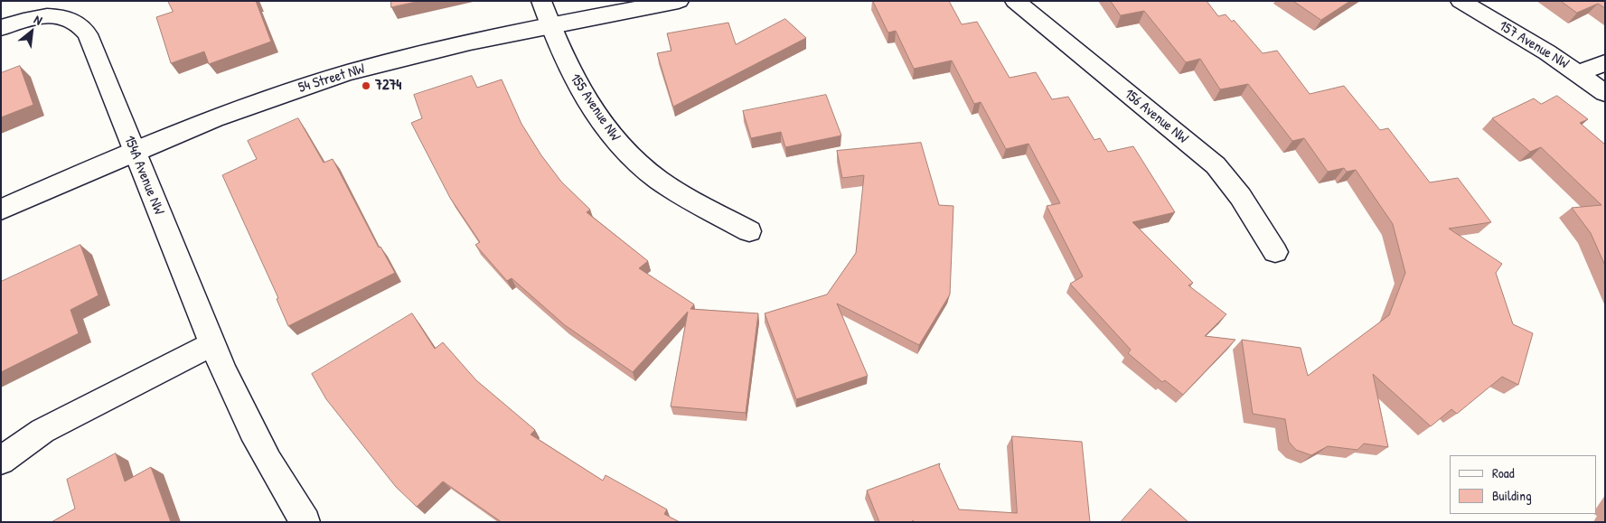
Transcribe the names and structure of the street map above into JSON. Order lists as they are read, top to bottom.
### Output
{
  "streets": {
    "street": [
      "157 Avenue NW",
      "54 Street NW",
      "155 Avenue NW",
      "156 Avenue NW",
      "154A Avenue NW"
    ]
  },
  "crossings": [
    ["54 Street NW", "155 Avenue NW"],
    ["54 Street NW", "154A Avenue NW"]
  ],
  "places": ["7274"],
  "legend": ["Road", "Building"],
  "north": "top right"
}
